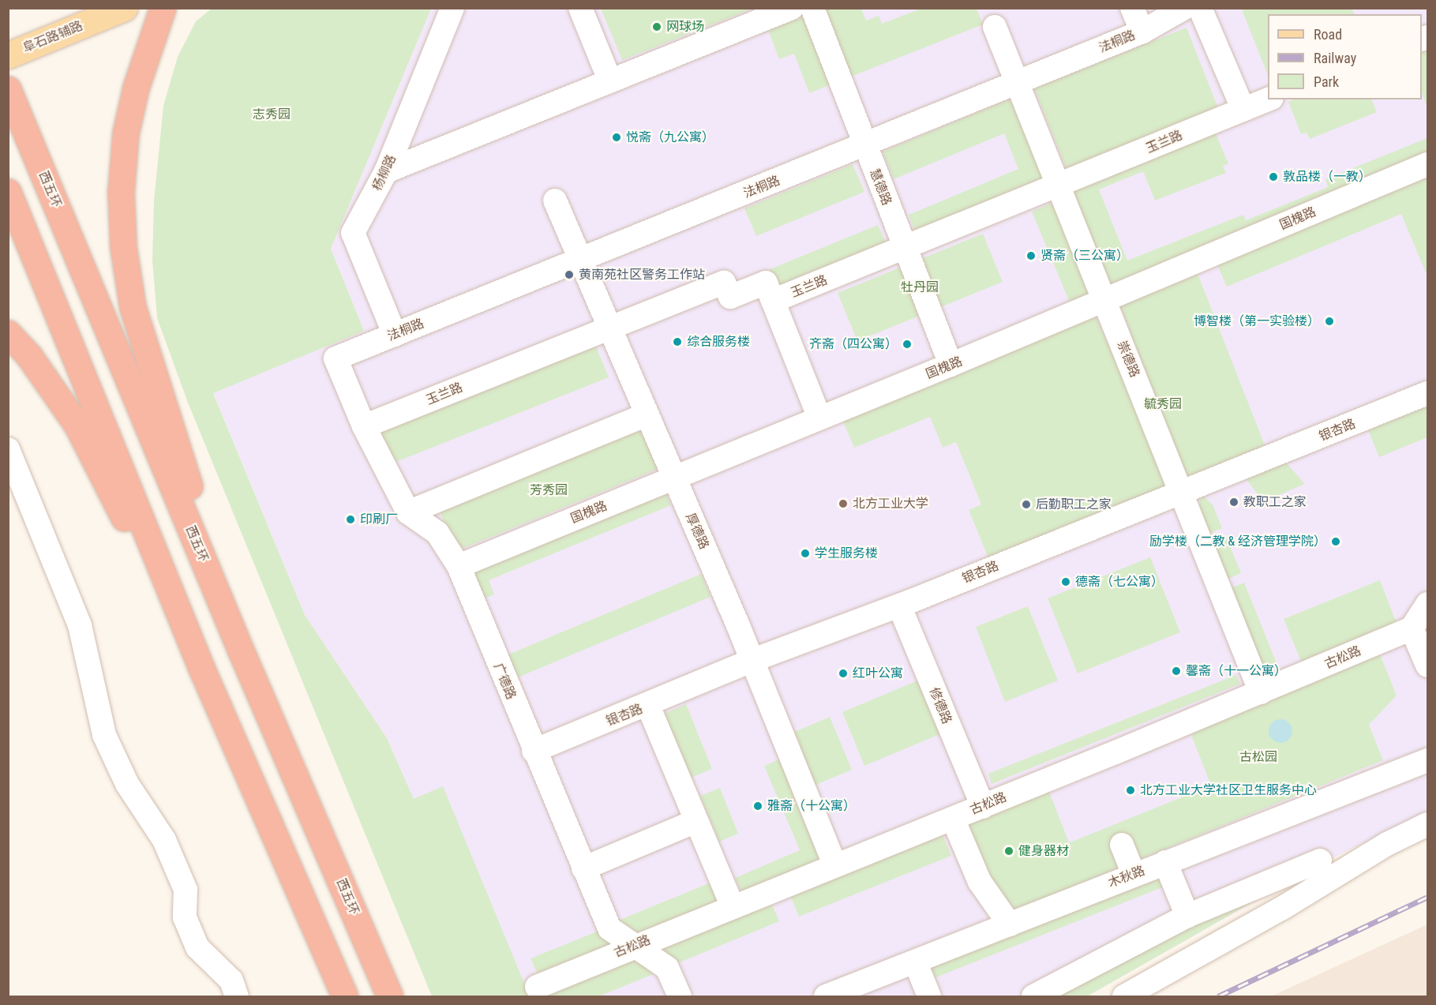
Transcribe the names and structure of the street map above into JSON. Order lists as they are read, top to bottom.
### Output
{
  "streets": {
    "highway": ["西五环"],
    "main road": ["阜石路辅路"],
    "street": [
      "法桐路",
      "玉兰路",
      "杨柳路",
      "慧德路",
      "国槐路",
      "崇德路",
      "银杏路",
      "厚德路",
      "古松路",
      "广德路",
      "修德路",
      "木秋路"
    ]
  },
  "crossings": [
    ["法桐路", "杨柳路"],
    ["法桐路", "慧德路"],
    ["法桐路", "崇德路"],
    ["法桐路", "厚德路"],
    ["法桐路", "广德路"],
    ["玉兰路", "慧德路"],
    ["玉兰路", "崇德路"],
    ["玉兰路", "厚德路"],
    ["玉兰路", "广德路"],
    ["慧德路", "国槐路"],
    ["国槐路", "崇德路"],
    ["国槐路", "厚德路"],
    ["国槐路", "广德路"],
    ["崇德路", "银杏路"],
    ["崇德路", "古松路"],
    ["银杏路", "厚德路"],
    ["银杏路", "广德路"],
    ["银杏路", "修德路"],
    ["厚德路", "古松路"],
    ["古松路", "广德路"],
    ["古松路", "修德路"]
  ],
  "parks": [
    "志秀园",
    "牡丹园",
    "毓秀园",
    "芳秀园",
    "古松园"
  ],
  "places": [
    "网球场",
    "悦斋（九公寓）",
    "敦品楼（一教）",
    "贤斋（三公寓）",
    "黄南苑社区警务工作站",
    "博智楼（第一实验楼）",
    "综合服务楼",
    "齐斋（四公寓）",
    "教职工之家",
    "北方工业大学",
    "后勤职工之家",
    "印刷厂",
    "励学楼（二教 & 经济管理学院）",
    "学生服务楼",
    "德斋（七公寓）",
    "馨斋（十一公寓）",
    "红叶公寓",
    "北方工业大学社区卫生服务中心",
    "雅斋（十公寓）",
    "健身器材"
  ],
  "legend": ["Road", "Railway", "Park"]
}
